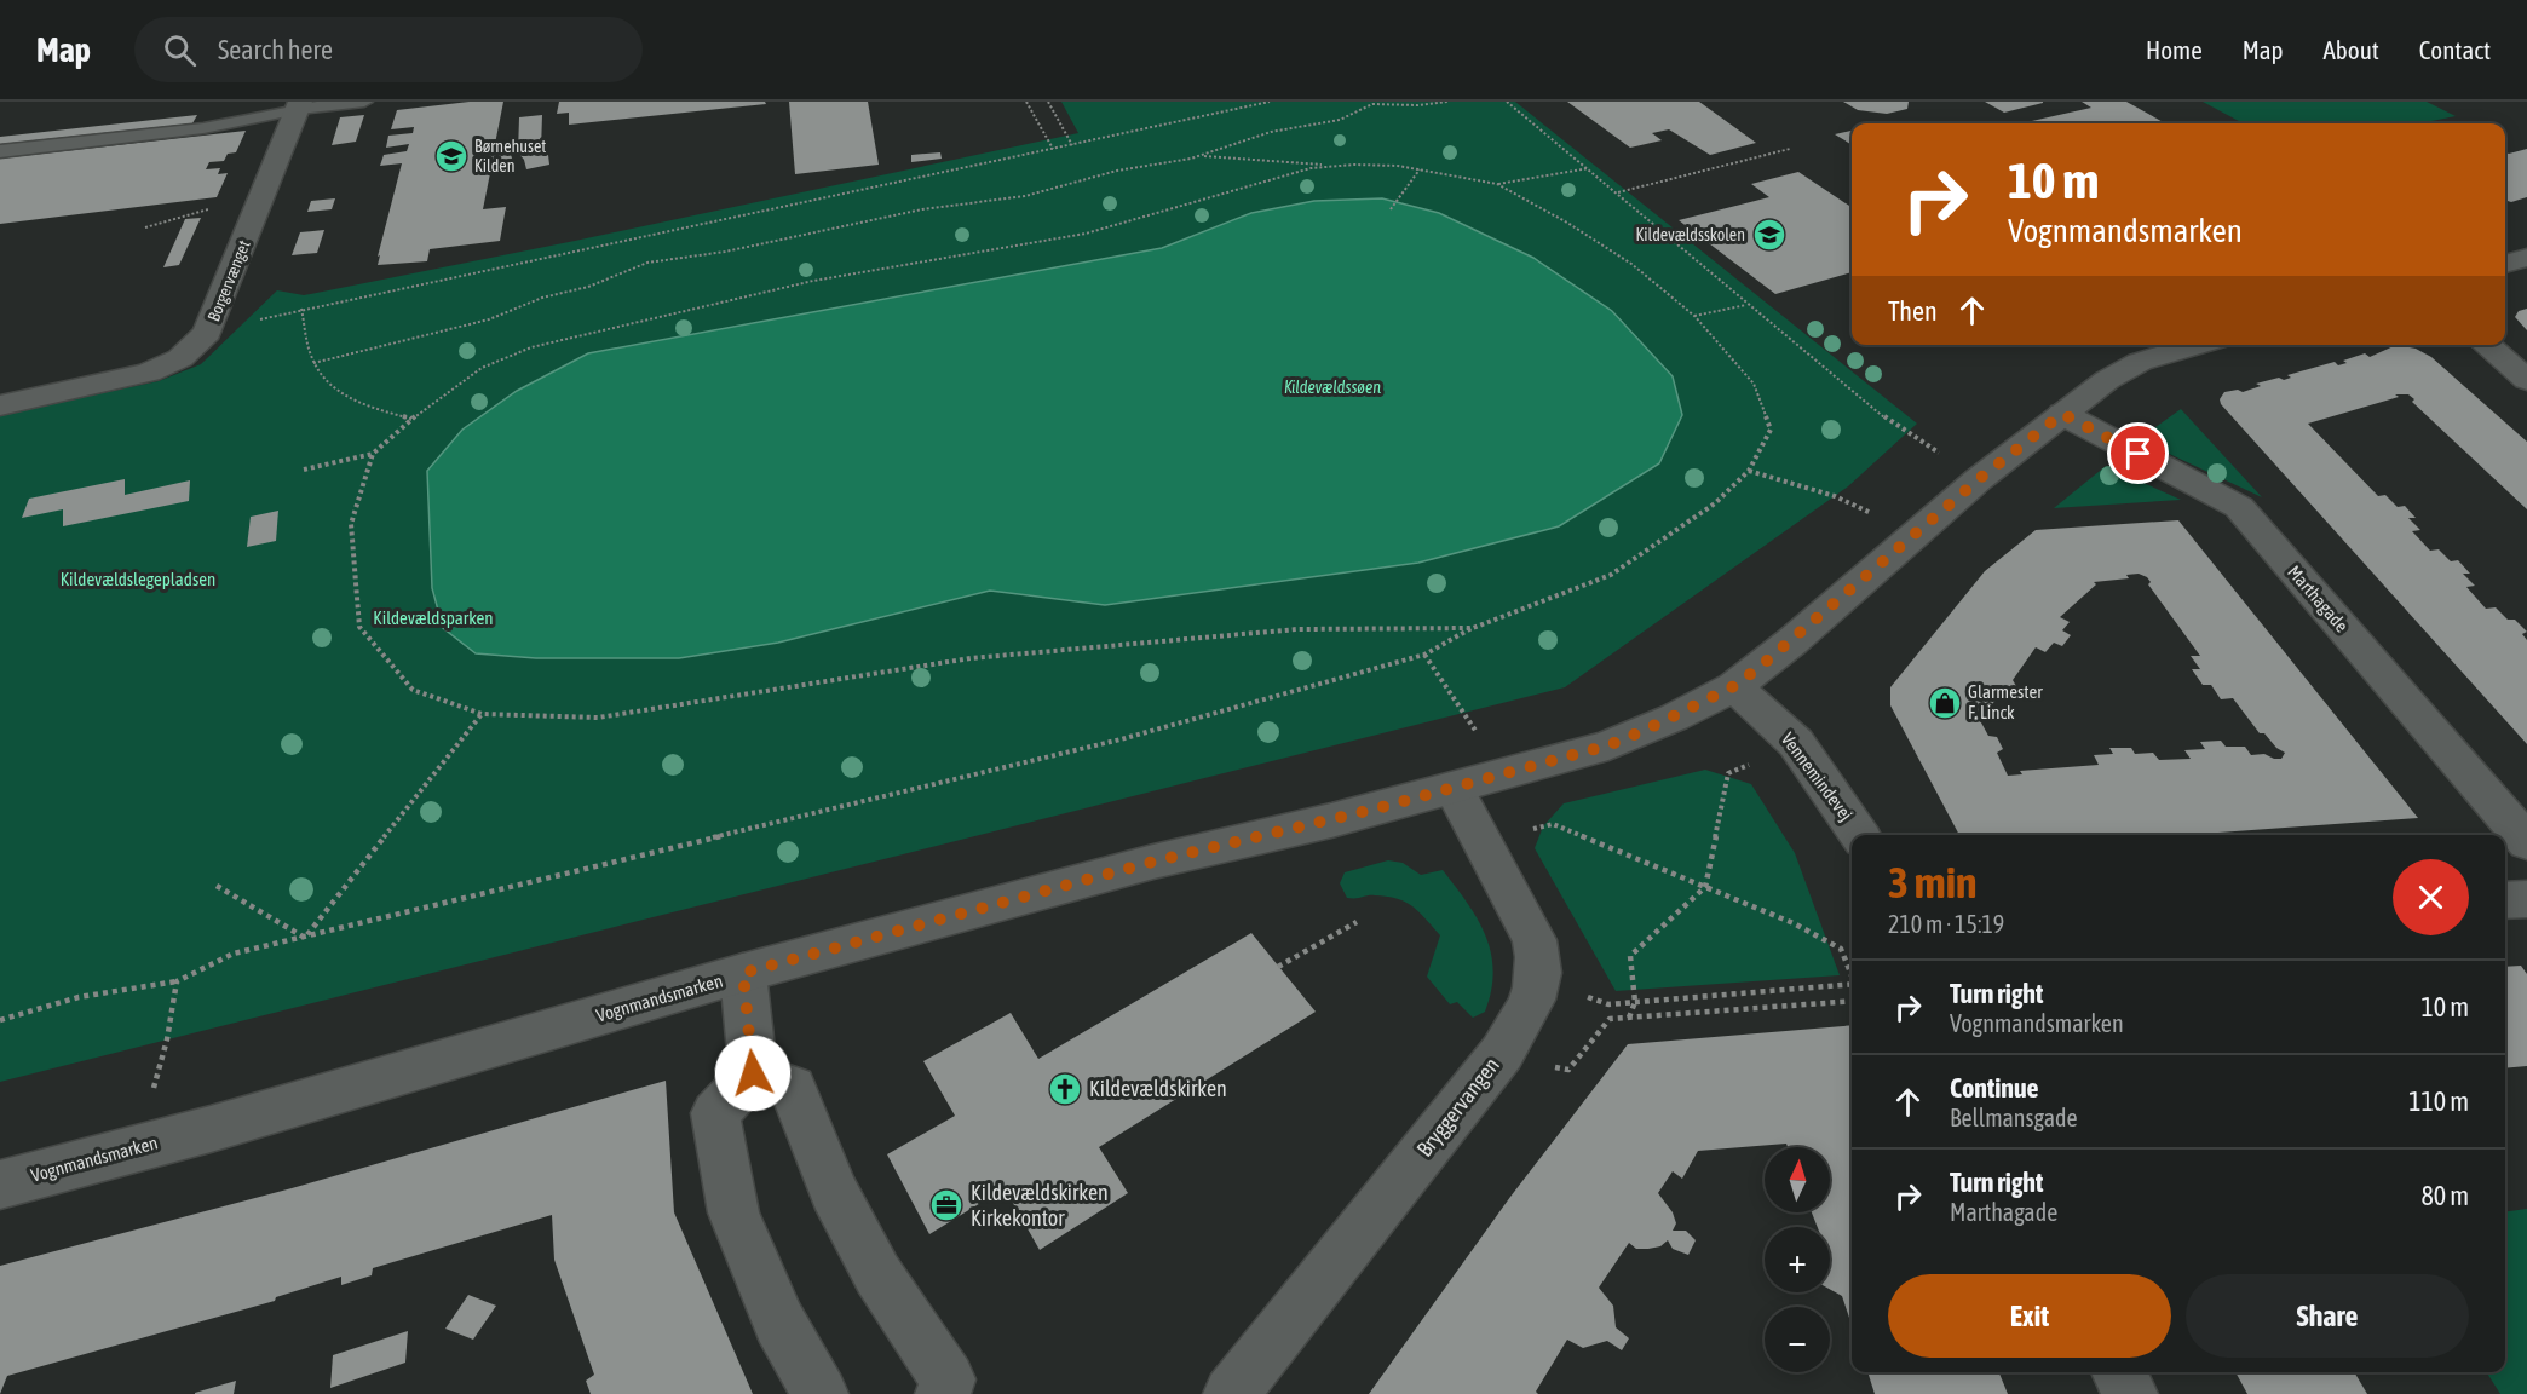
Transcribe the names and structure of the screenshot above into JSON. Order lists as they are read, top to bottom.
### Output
{
  "streets": {
    "street": [
      "Borgervænget",
      "Marthagade",
      "Vennemindevej",
      "Vognmandsmarken",
      "Bryggervangen"
    ]
  },
  "crossings": [
    ["Marthagade", "Vognmandsmarken"],
    ["Vennemindevej", "Vognmandsmarken"],
    ["Vognmandsmarken", "Bryggervangen"]
  ],
  "water": ["Kildevældssøen"],
  "parks": ["Kildevældslegepladsen", "Kildevældsparken"],
  "places": {
    "school or university": ["Børnehuset Kilden", "Kildevældsskolen"],
    "shop": ["Glarmester F. Linck"],
    "church": ["Kildevældskirken"],
    "office": ["Kildevældskirken Kirkekontor"]
  },
  "north": "top",
  "page": {
    "header": "Map",
    "search": "Search here",
    "nav": [
      "Home",
      "Map",
      "About",
      "Contact"
    ],
    "turn": ["10 m", "Vognmandsmarken"],
    "then": "Then",
    "heading": ["3 min", "210 m · 15:19"],
    "list": [
      {
        "name": "Turn right",
        "note": "Vognmandsmarken",
        "value": "10 m"
      },
      {
        "name": "Continue",
        "note": "Bellmansgade",
        "value": "110 m"
      },
      {
        "name": "Turn right",
        "note": "Marthagade",
        "value": "80 m"
      }
    ],
    "map_buttons": ["+", "−"],
    "buttons": ["Exit", "Share"]
  }
}
